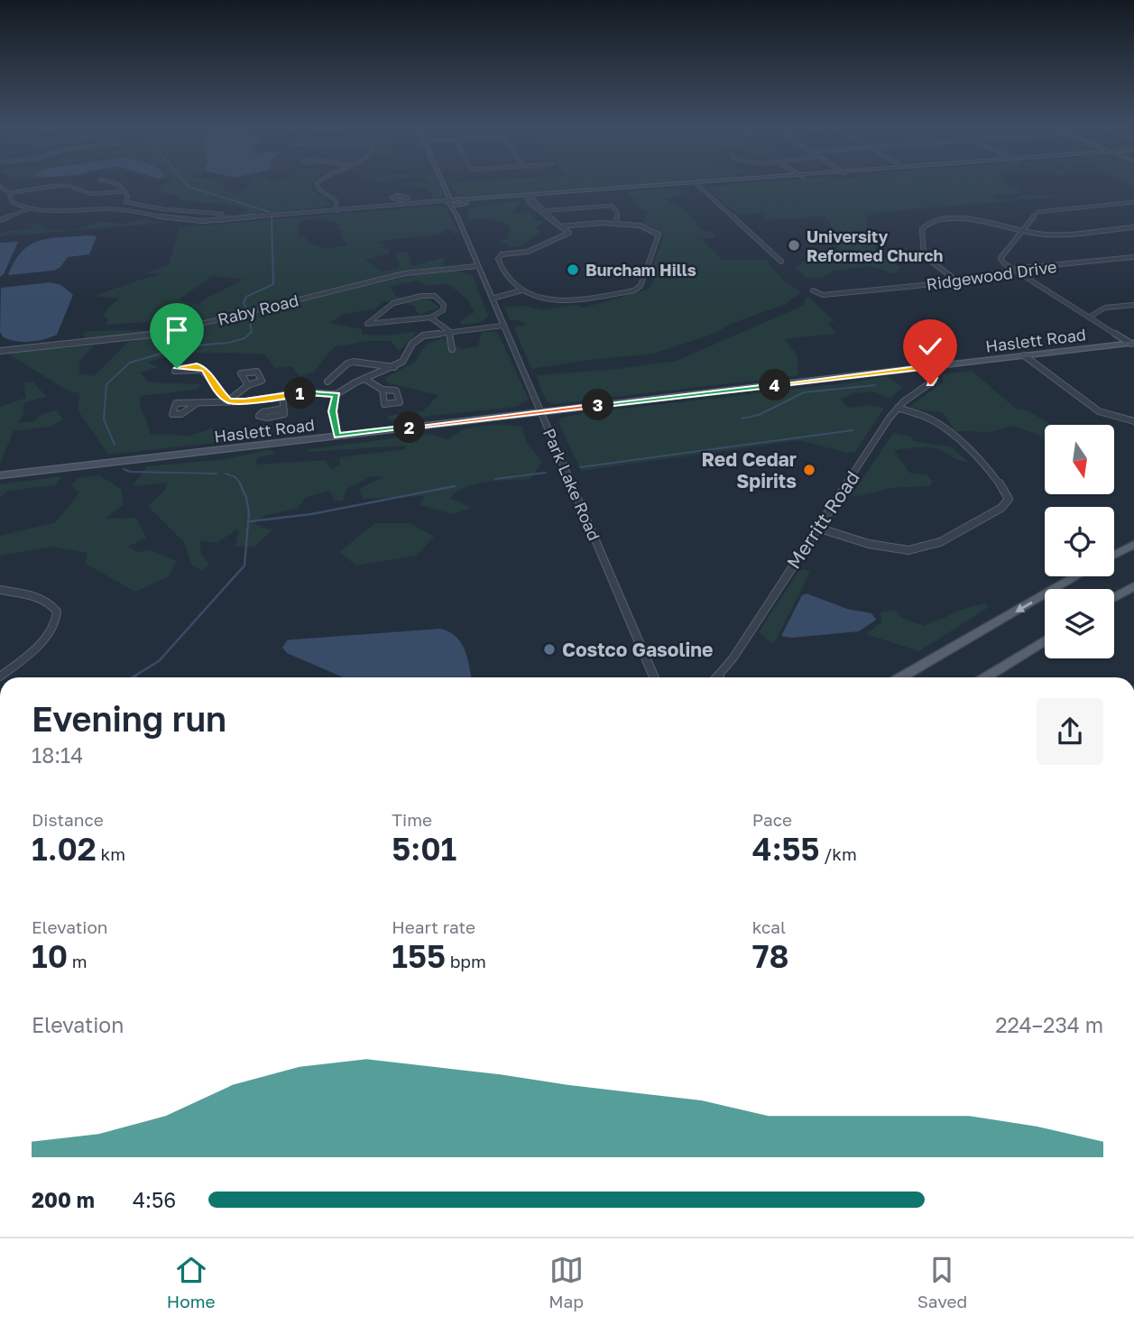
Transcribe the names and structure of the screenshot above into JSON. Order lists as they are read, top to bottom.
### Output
{
  "streets": {
    "main road": ["Haslett Road"],
    "street": [
      "Ridgewood Drive",
      "Raby Road",
      "Park Lake Road",
      "Merritt Road"
    ]
  },
  "crossings": [
    ["Raby Road", "Park Lake Road"],
    ["Haslett Road", "Park Lake Road"],
    ["Haslett Road", "Merritt Road"]
  ],
  "places": [
    "University Reformed Church",
    "Burcham Hills",
    "Red Cedar Spirits",
    "Costco Gasoline"
  ],
  "north": "bottom",
  "page": {
    "pins": [
      "4",
      "1",
      "3",
      "2"
    ],
    "heading": ["Evening run", "18:14"],
    "stats": [
      ["Distance", "1.02 km"],
      ["Time", "5:01"],
      ["Pace", "4:55 /km"],
      ["Elevation", "10 m"],
      ["Heart rate", "155 bpm"],
      ["kcal", "78"]
    ],
    "chart": ["Elevation", "224–234 m"],
    "list": [
      {
        "name": "200 m",
        "note": "4:56"
      }
    ],
    "tabs": ["Home", "Map", "Saved"]
  }
}
